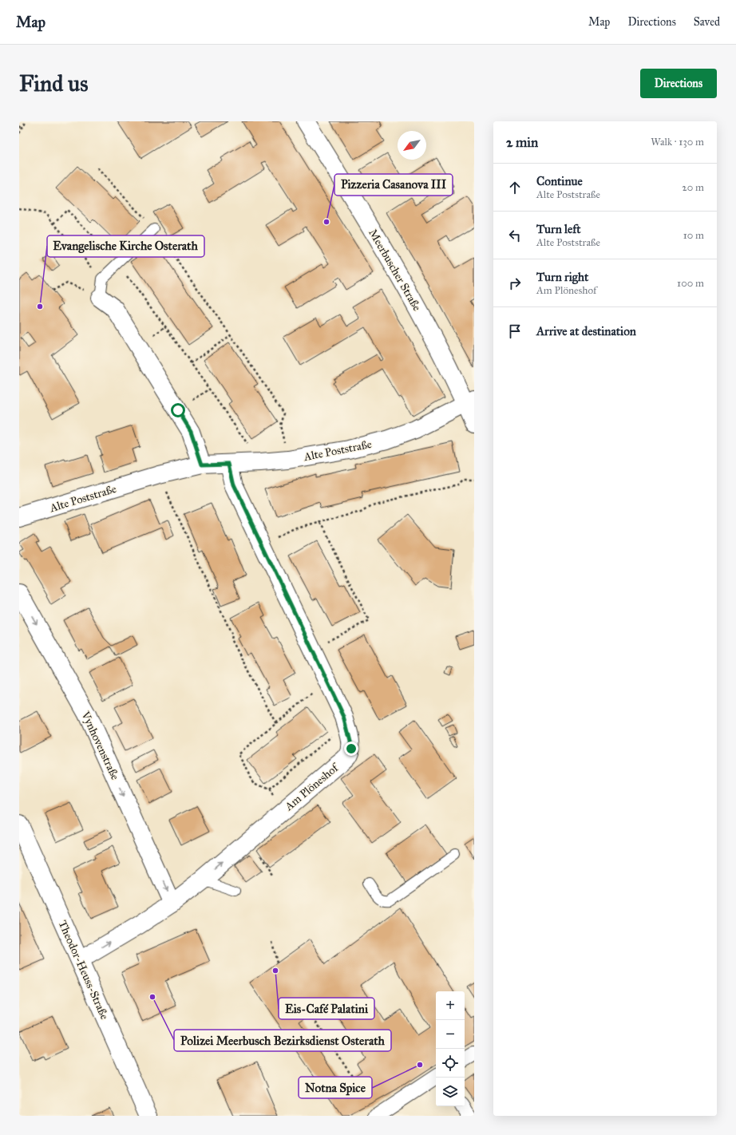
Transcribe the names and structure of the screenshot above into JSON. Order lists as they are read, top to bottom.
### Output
{
  "streets": {
    "street": [
      "Meerbuscher Straße",
      "Alte Poststraße",
      "Vynhovenstraße",
      "Am Plöneshof",
      "Theodor-Heuss-Straße"
    ]
  },
  "crossings": [
    ["Meerbuscher Straße", "Alte Poststraße"],
    ["Alte Poststraße", "Am Plöneshof"],
    ["Vynhovenstraße", "Am Plöneshof"],
    ["Am Plöneshof", "Theodor-Heuss-Straße"]
  ],
  "one_way": ["Vynhovenstraße"],
  "places": [
    "Pizzeria Casanova III",
    "Evangelische Kirche Osterath",
    "Eis-Café Palatini",
    "Polizei Meerbusch Bezirksdienst Osterath",
    "Notna Spice"
  ],
  "north": "bottom left",
  "page": {
    "header": "Map",
    "nav": ["Map", "Directions", "Saved"],
    "buttons": "Directions",
    "title": "Find us",
    "heading": ["2 min", "Walk · 130 m"],
    "list": [
      ["Continue", "Alte Poststraße", "20 m"],
      ["Turn left", "Alte Poststraße", "10 m"],
      ["Turn right", "Am Plöneshof", "100 m"],
      "Arrive at destination"
    ],
    "map_buttons": ["+", "−"]
  }
}
